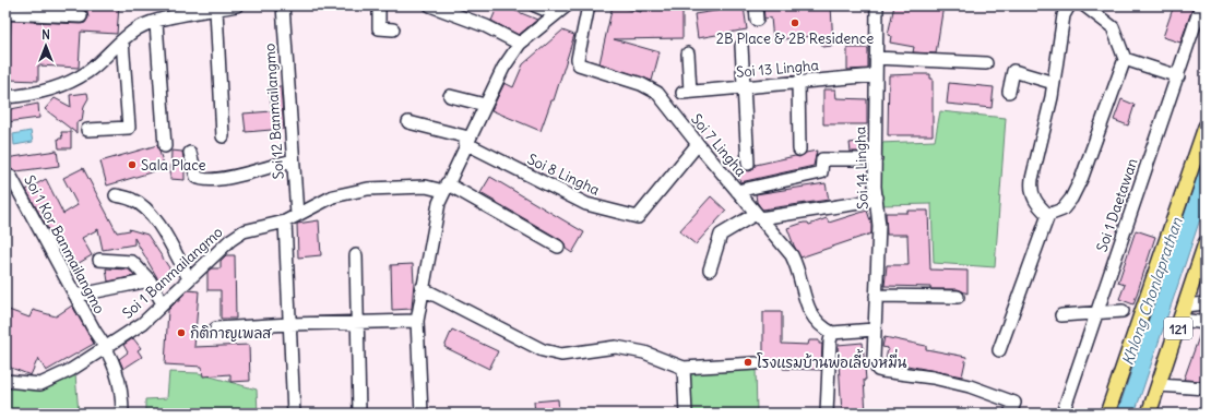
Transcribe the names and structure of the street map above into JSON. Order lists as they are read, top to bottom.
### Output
{
  "streets": {
    "main road": ["121"],
    "street": [
      "Soi 13 Lingha",
      "Soi 12 Banmailangmo",
      "Soi 7 Lingha",
      "Soi 14 Lingha",
      "Soi 8 Lingha",
      "Soi 1 Daetawan",
      "Soi 1 Kor Banmailangmo",
      "Soi 1 Banmailangmo"
    ]
  },
  "crossings": [
    ["Soi 13 Lingha", "Soi 14 Lingha"],
    ["Soi 12 Banmailangmo", "Soi 1 Banmailangmo"],
    ["Soi 7 Lingha", "Soi 8 Lingha"],
    ["Soi 1 Kor Banmailangmo", "Soi 1 Banmailangmo"]
  ],
  "water": ["Khlong Chonlaprathan"],
  "places": [
    "2B Place & 2B Residence",
    "Sala Place",
    "กิติกาญเพลส",
    "โรงแรมบ้านพ่อเลี้ยงหมื่น"
  ],
  "north": "top"
}
